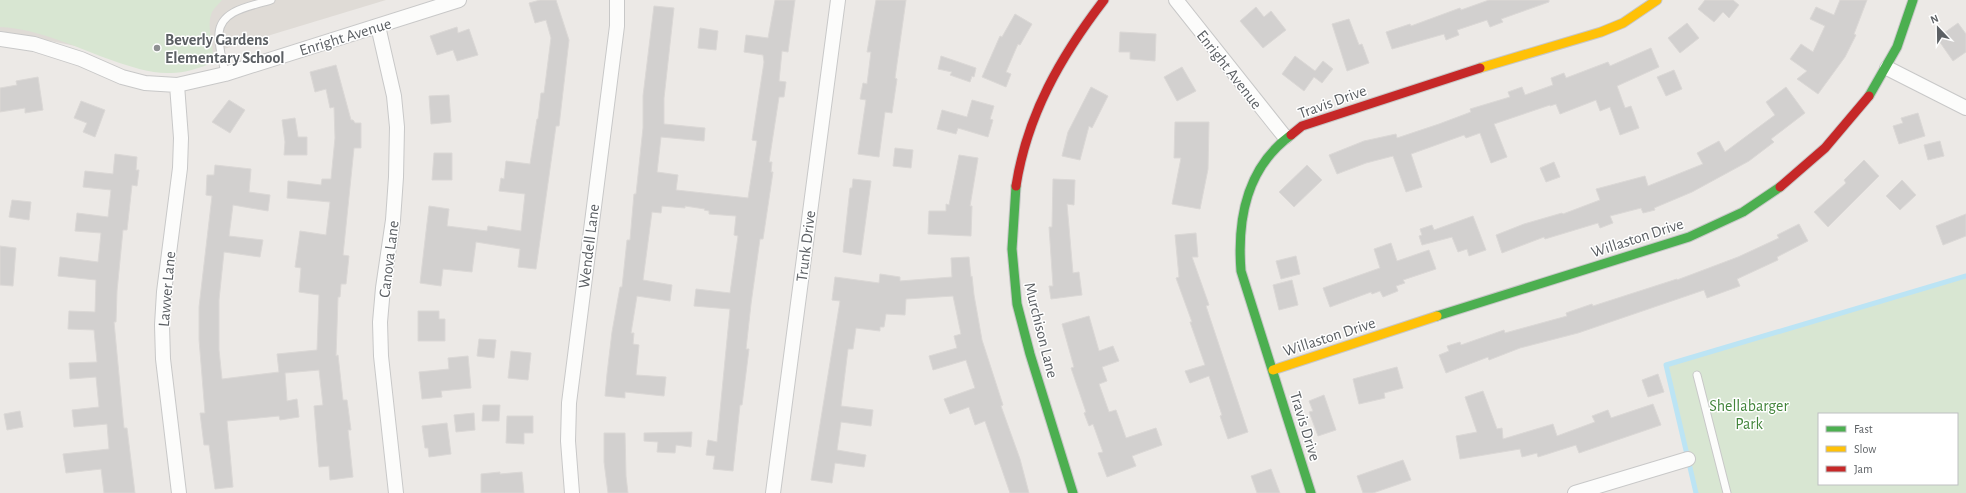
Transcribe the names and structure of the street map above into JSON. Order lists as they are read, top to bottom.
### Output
{
  "streets": {
    "street": [
      "Enright Avenue",
      "Travis Drive",
      "Willaston Drive",
      "Wendell Lane",
      "Trunk Drive",
      "Canova Lane",
      "Lawver Lane",
      "Murchison Lane"
    ]
  },
  "crossings": [
    ["Enright Avenue", "Travis Drive"],
    ["Enright Avenue", "Canova Lane"],
    ["Enright Avenue", "Lawver Lane"],
    ["Travis Drive", "Willaston Drive"]
  ],
  "parks": ["Shellabarger Park"],
  "places": ["Beverly Gardens Elementary School"],
  "legend": ["Fast", "Slow", "Jam"],
  "north": "top"
}
